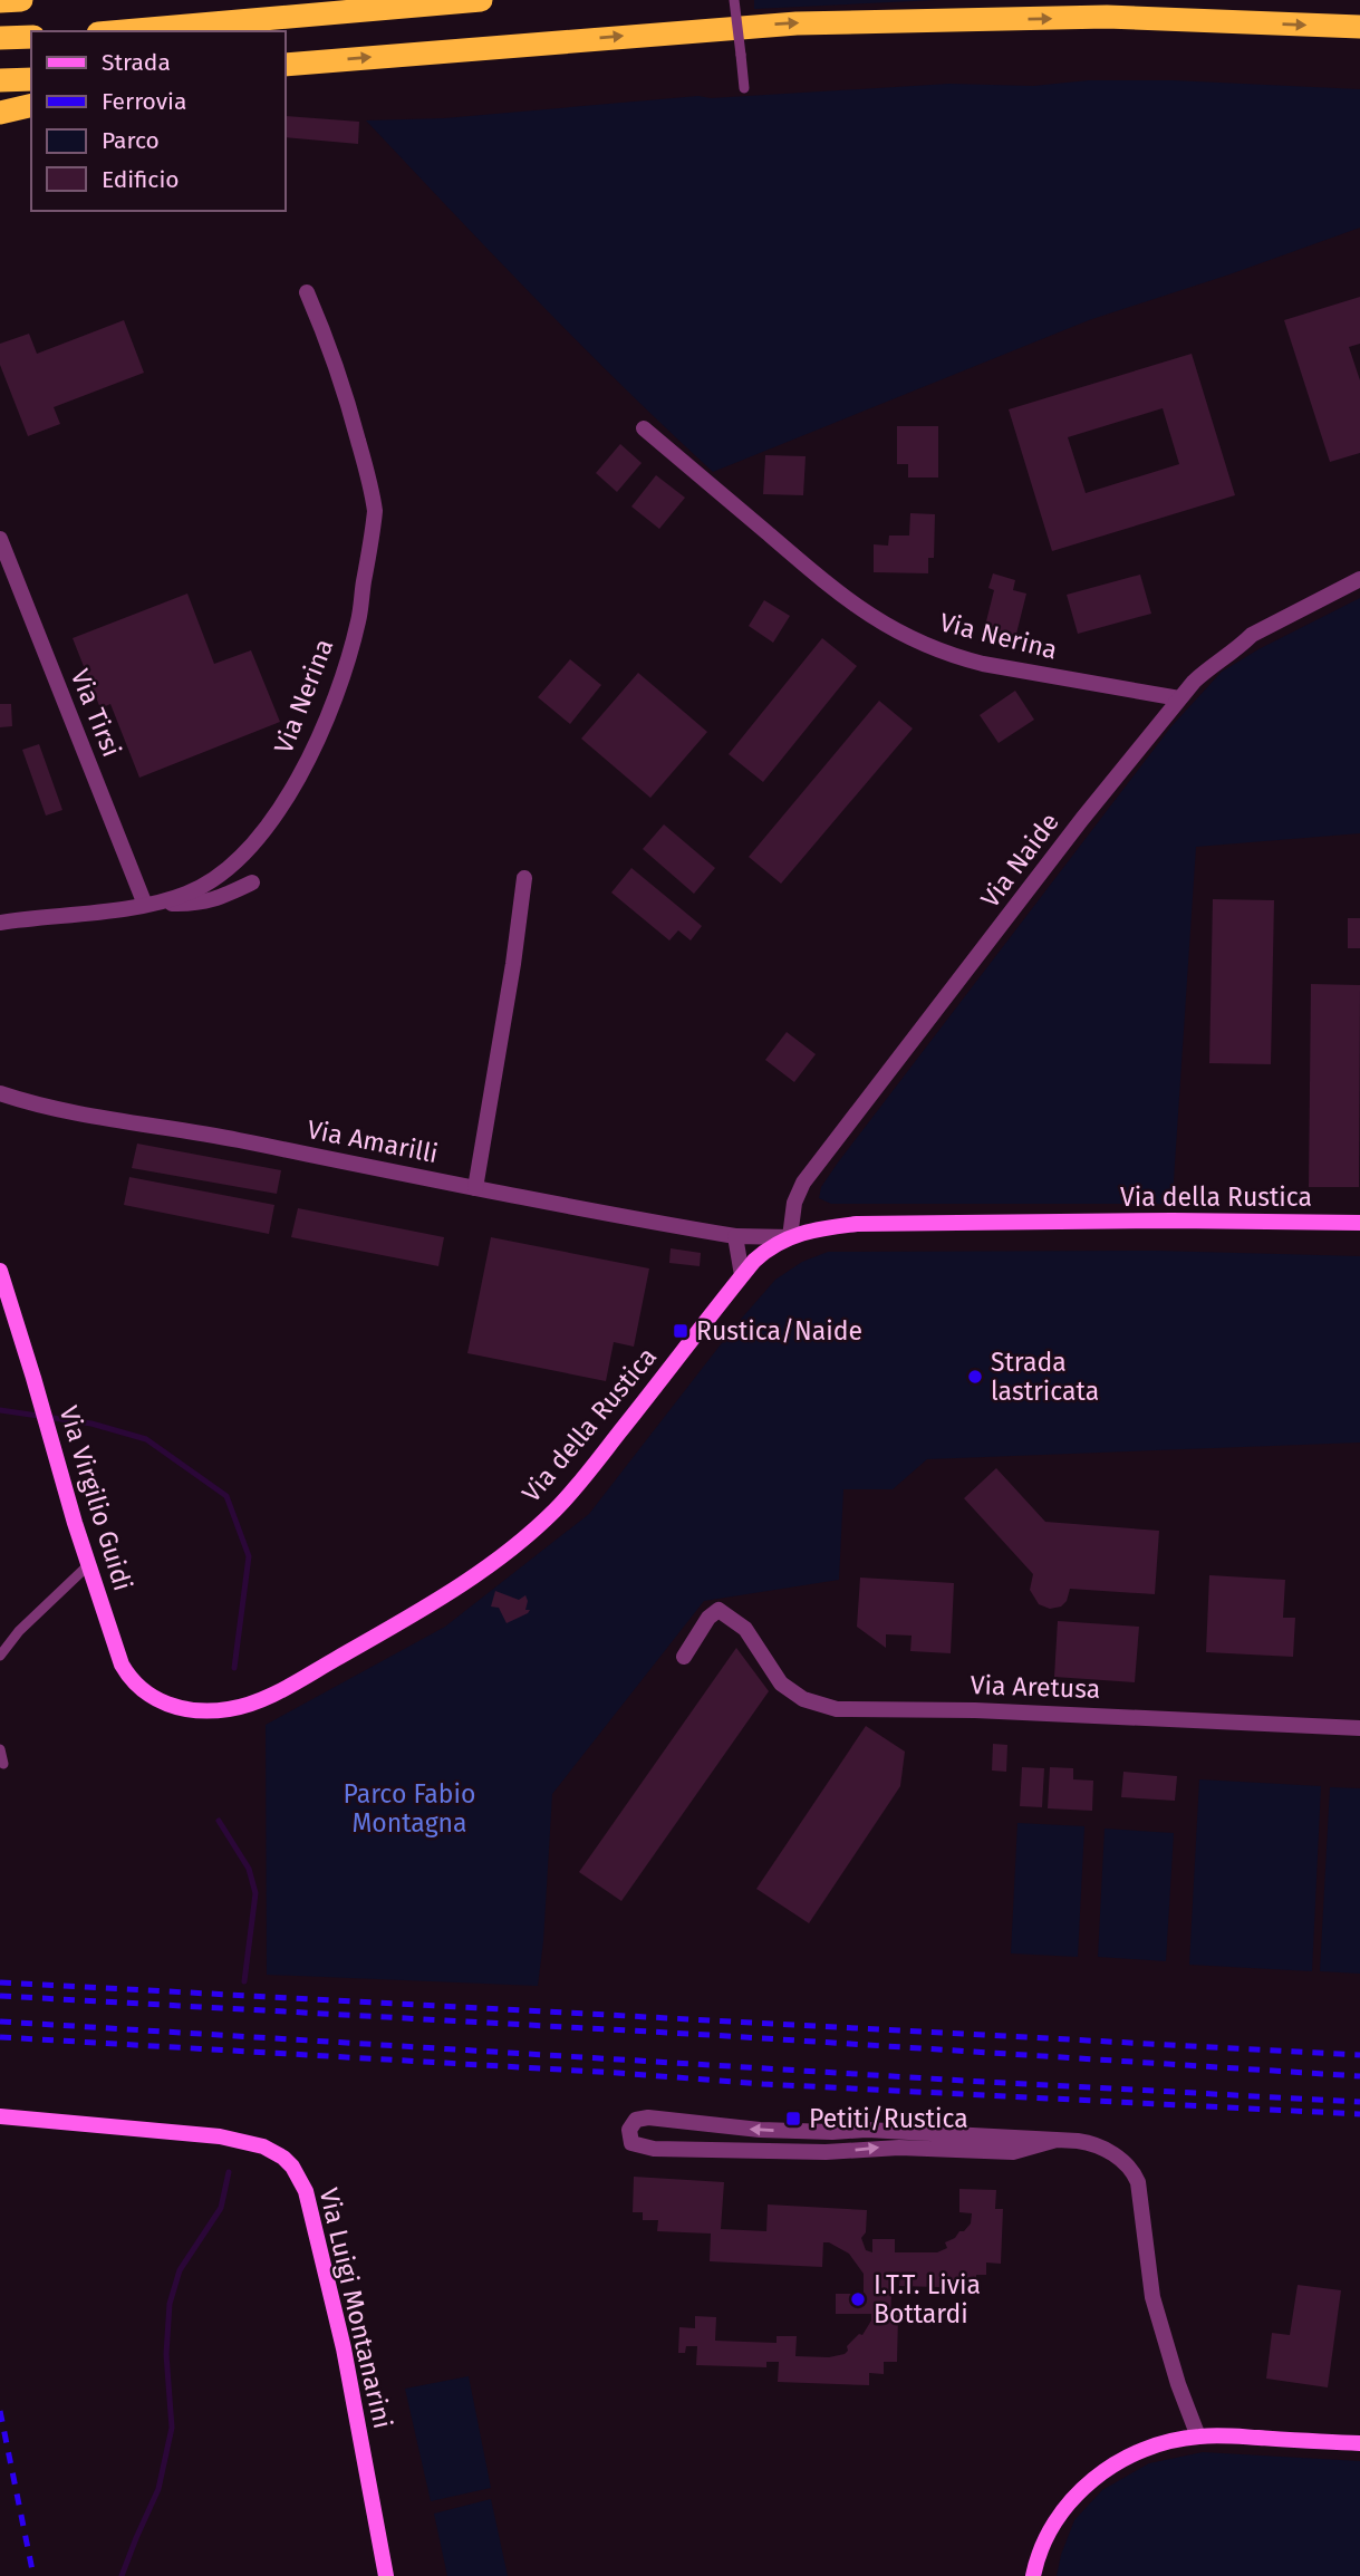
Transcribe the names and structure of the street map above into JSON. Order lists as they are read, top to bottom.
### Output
{
  "streets": {
    "street": [
      "Via Nerina",
      "Via Tirsi",
      "Via Naide",
      "Via Amarilli",
      "Via della Rustica",
      "Via Virgilio Guidi",
      "Via Aretusa",
      "Via Luigi Montanarini"
    ]
  },
  "crossings": [
    ["Via Nerina", "Via Tirsi"],
    ["Via Nerina", "Via Naide"],
    ["Via Naide", "Via Amarilli"],
    ["Via Naide", "Via della Rustica"],
    ["Via Amarilli", "Via della Rustica"],
    ["Via della Rustica", "Via Virgilio Guidi"]
  ],
  "parks": ["Parco Fabio Montagna"],
  "places": {
    "transit": ["Rustica/Naide", "Petiti/Rustica"],
    "other": ["Strada lastricata", "I.T.T. Livia Bottardi"]
  },
  "legend": [
    "Strada",
    "Ferrovia",
    "Parco",
    "Edificio"
  ]
}
